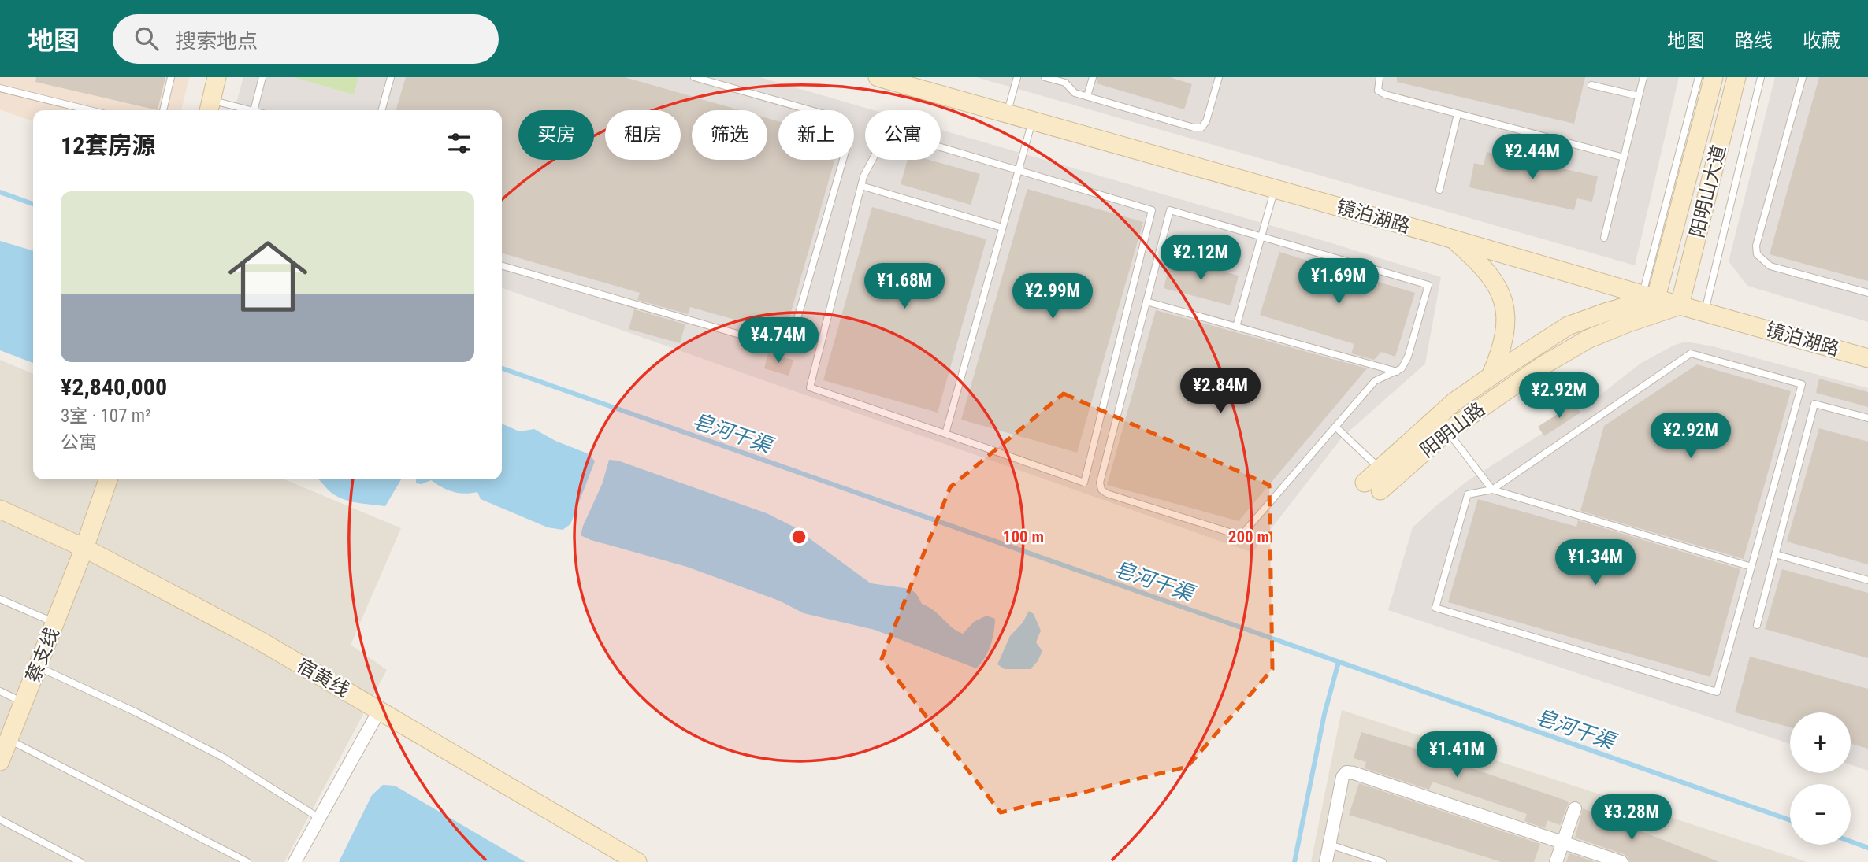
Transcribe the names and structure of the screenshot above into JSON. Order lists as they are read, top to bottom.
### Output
{
  "streets": {
    "main road": [
      "阳明山大道",
      "镜泊湖路",
      "阳明山路",
      "蔡支线",
      "宿黄线"
    ]
  },
  "crossings": [
    ["阳明山大道", "镜泊湖路"],
    ["阳明山大道", "阳明山路"],
    ["镜泊湖路", "阳明山路"],
    ["蔡支线", "宿黄线"]
  ],
  "water": ["皂河干渠"],
  "page": {
    "header": "地图",
    "search": "搜索地点",
    "nav": ["地图", "路线", "收藏"],
    "chip": [
      "买房",
      "租房",
      "筛选",
      "新上",
      "公寓"
    ],
    "heading": "12套房源",
    "price": [
      "¥2.44M",
      "¥2.12M",
      "¥1.69M",
      "¥1.68M",
      "¥2.99M",
      "¥4.74M",
      "¥2.84M",
      "¥2.92M",
      "¥2.92M",
      "¥1.34M",
      "¥1.41M",
      "¥3.28M"
    ],
    "list": [
      {
        "name": "¥2,840,000",
        "note": "3室 · 107 m² · 公寓"
      }
    ],
    "map_buttons": ["+", "−"]
  },
  "rings": ["100 m", "200 m"]
}
